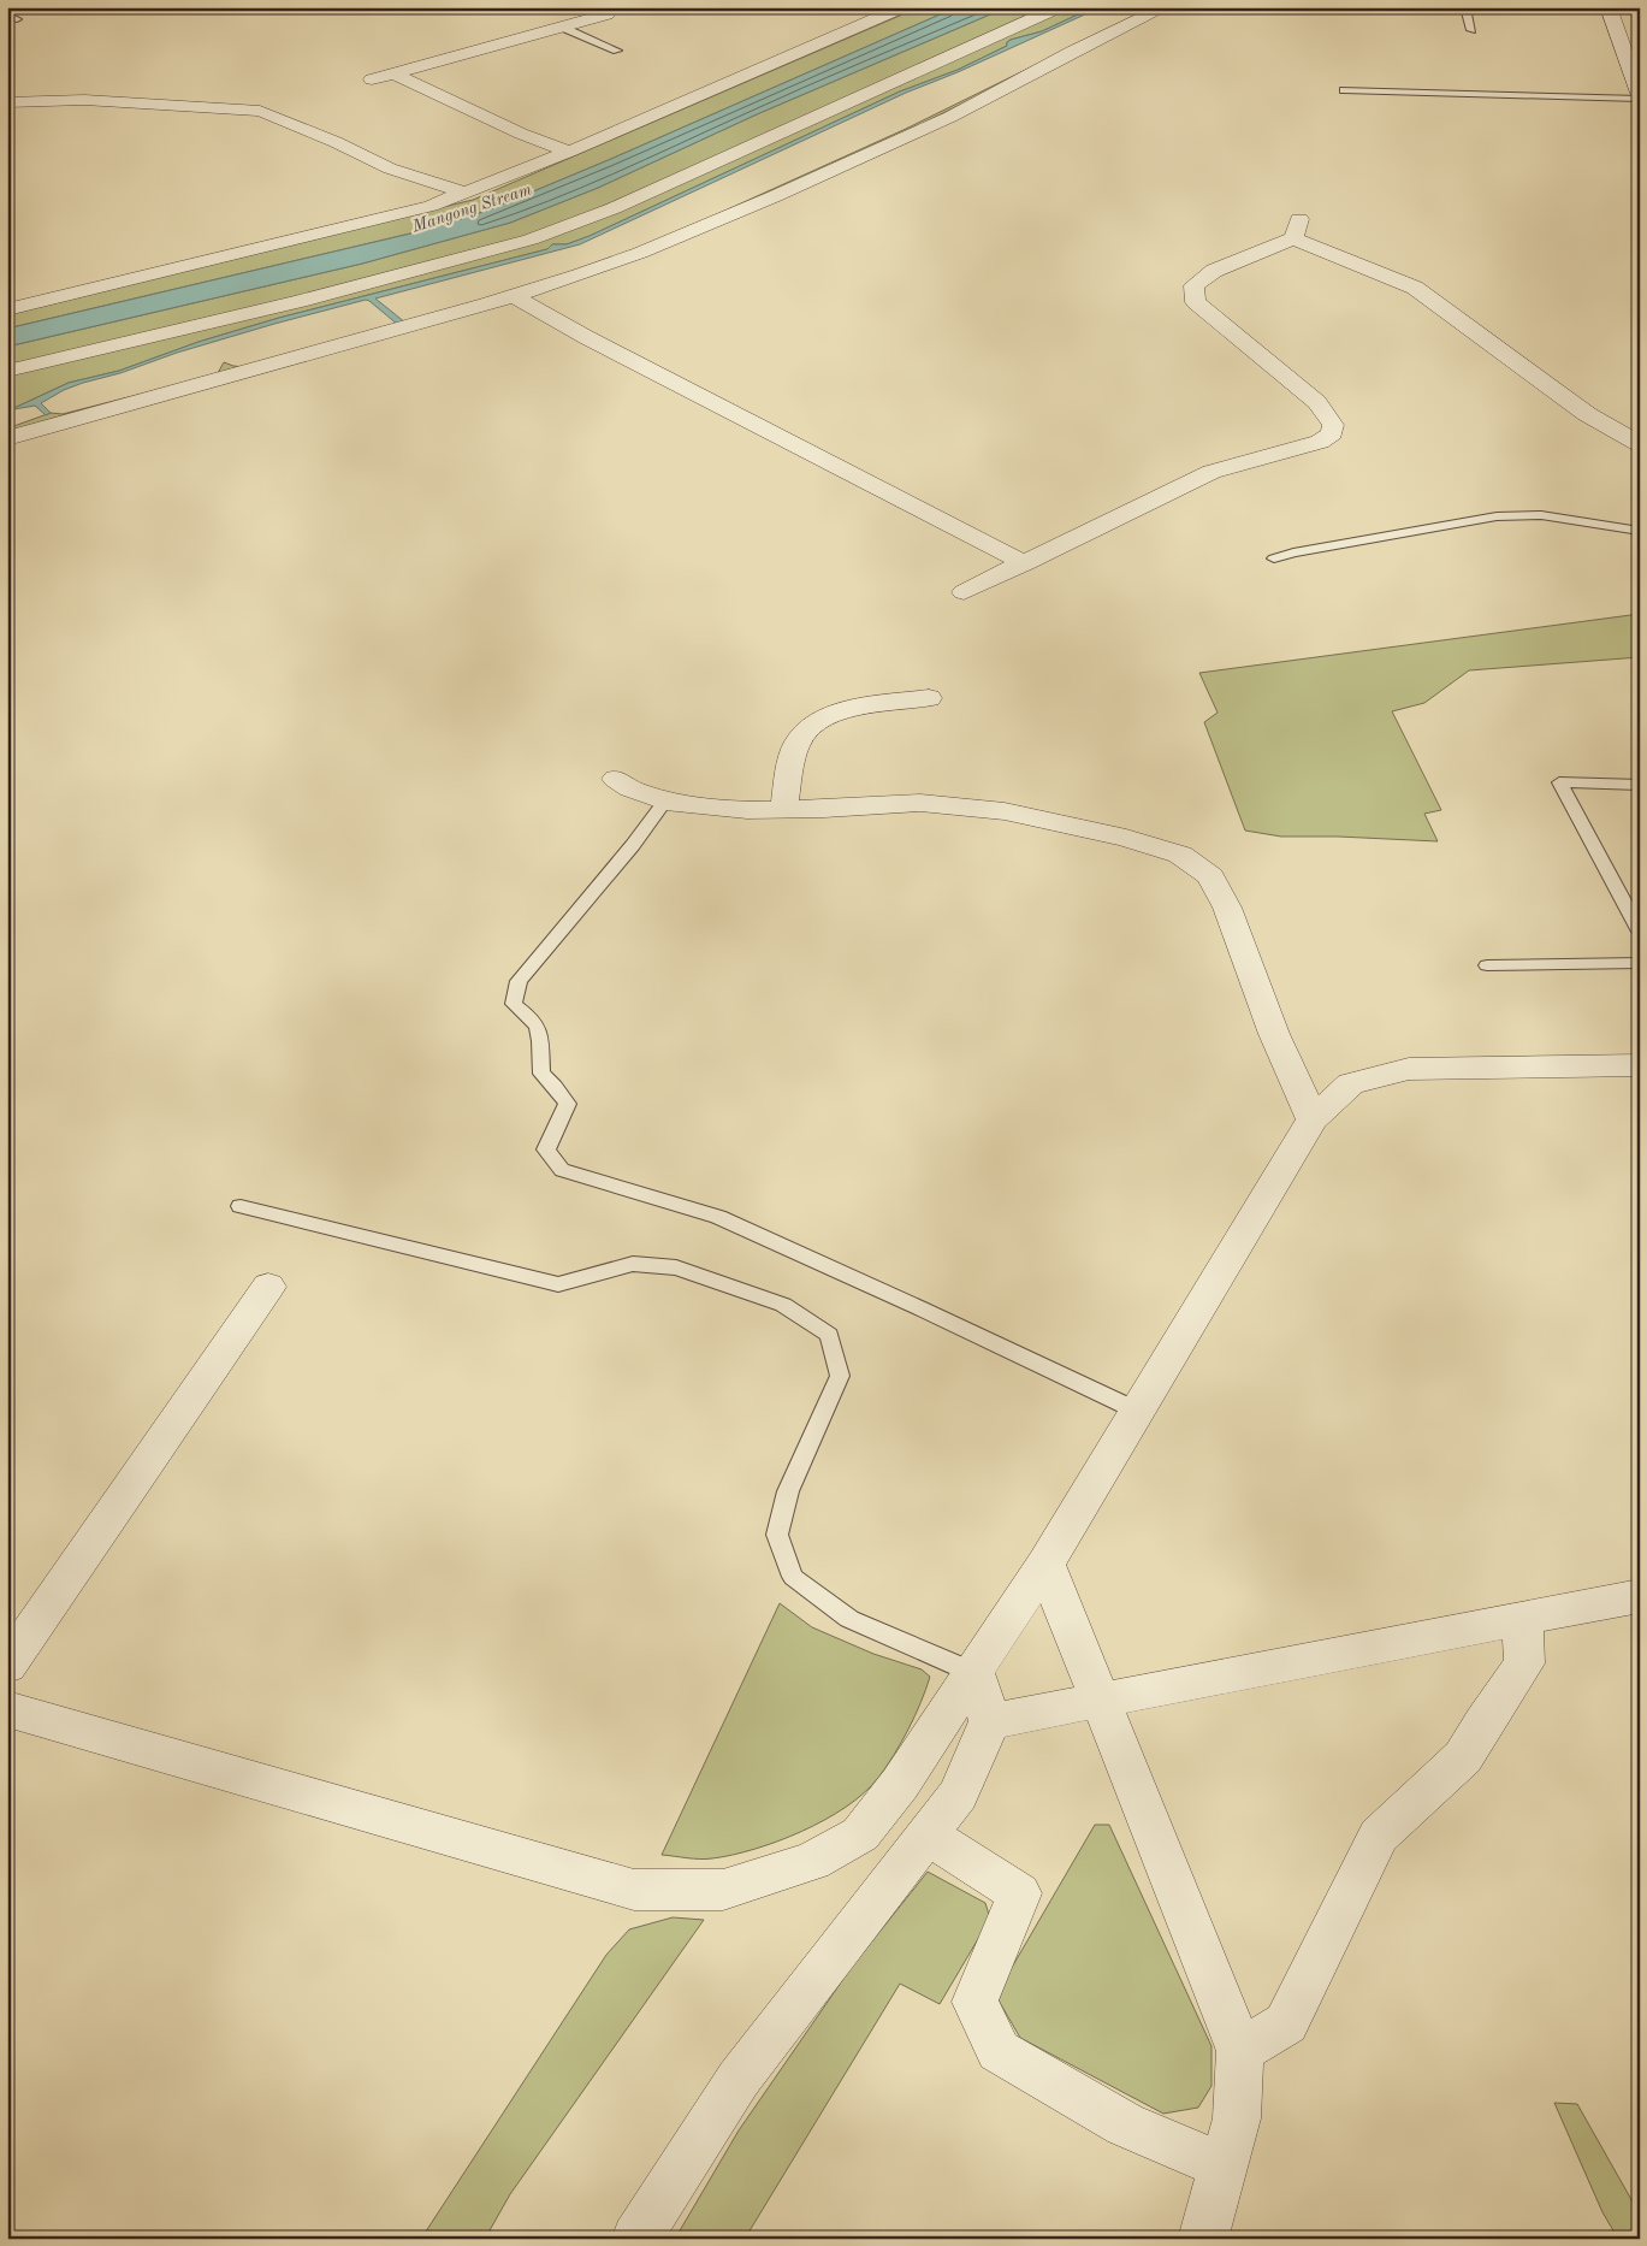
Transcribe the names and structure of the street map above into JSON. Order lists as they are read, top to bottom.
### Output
{
  "water": ["Mangong Stream"]
}
